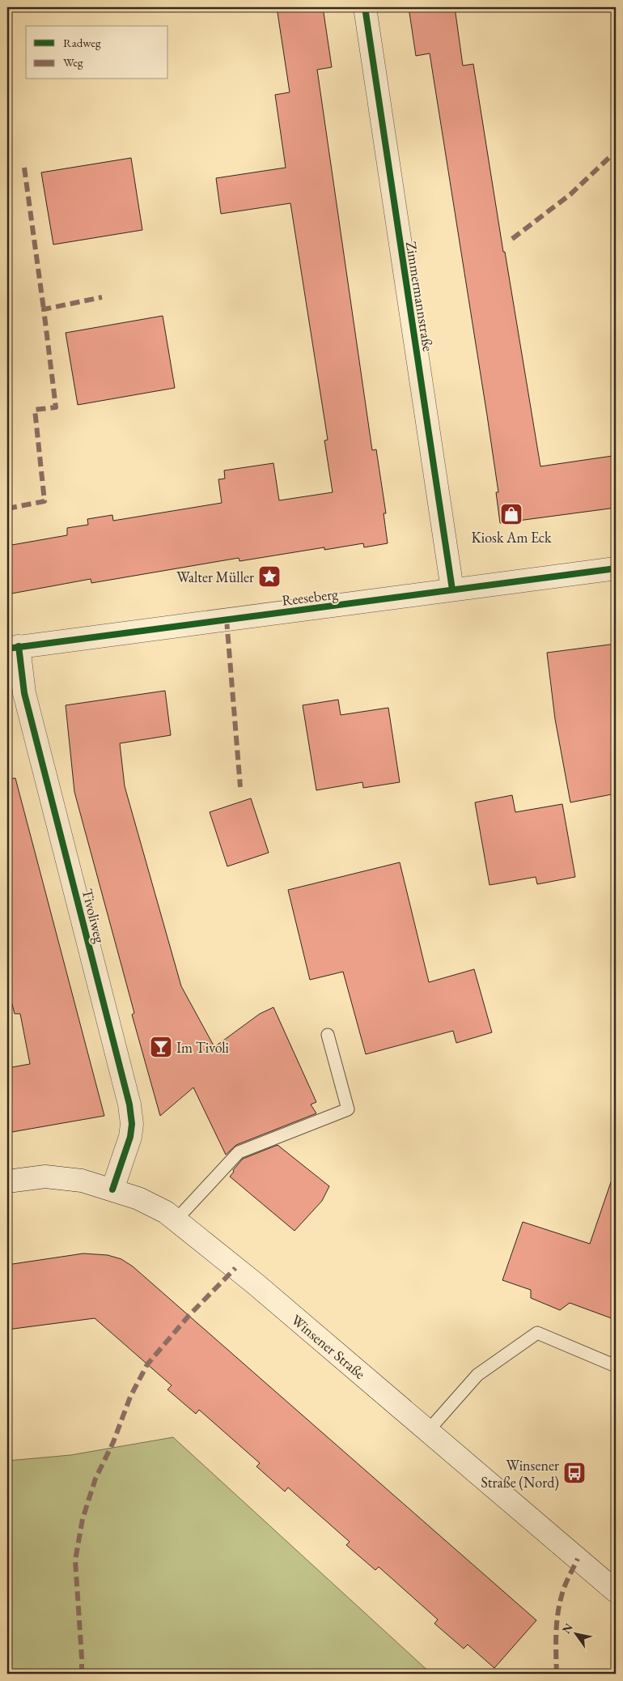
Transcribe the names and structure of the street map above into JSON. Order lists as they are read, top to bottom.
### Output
{
  "streets": {
    "street": [
      "Zimmermannstraße",
      "Reeseberg",
      "Tivoliweg",
      "Winsener Straße"
    ]
  },
  "crossings": [
    ["Zimmermannstraße", "Reeseberg"],
    ["Reeseberg", "Tivoliweg"],
    ["Tivoliweg", "Winsener Straße"]
  ],
  "places": {
    "shop": ["Kiosk Am Eck"],
    "place": ["Walter Müller"],
    "bar": ["Im Tivoli"],
    "bus stop": ["Winsener Straße (Nord)"]
  },
  "legend": ["Radweg", "Weg"],
  "north": "top left"
}
